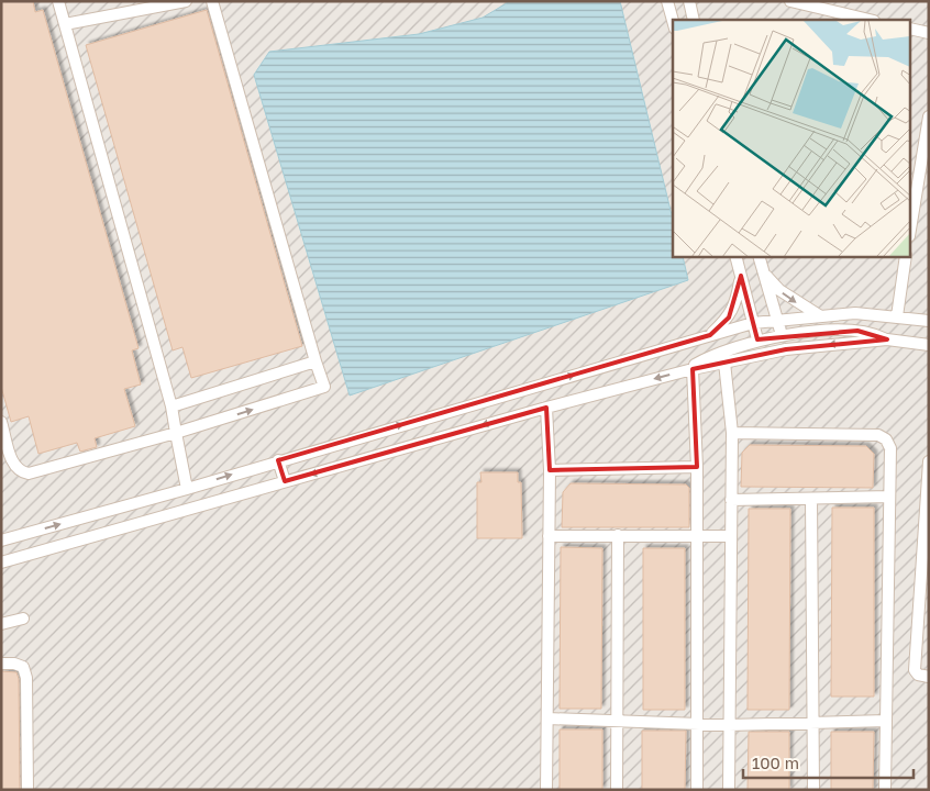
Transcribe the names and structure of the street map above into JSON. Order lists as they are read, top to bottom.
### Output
{
  "scale_bar": "100 m"
}
